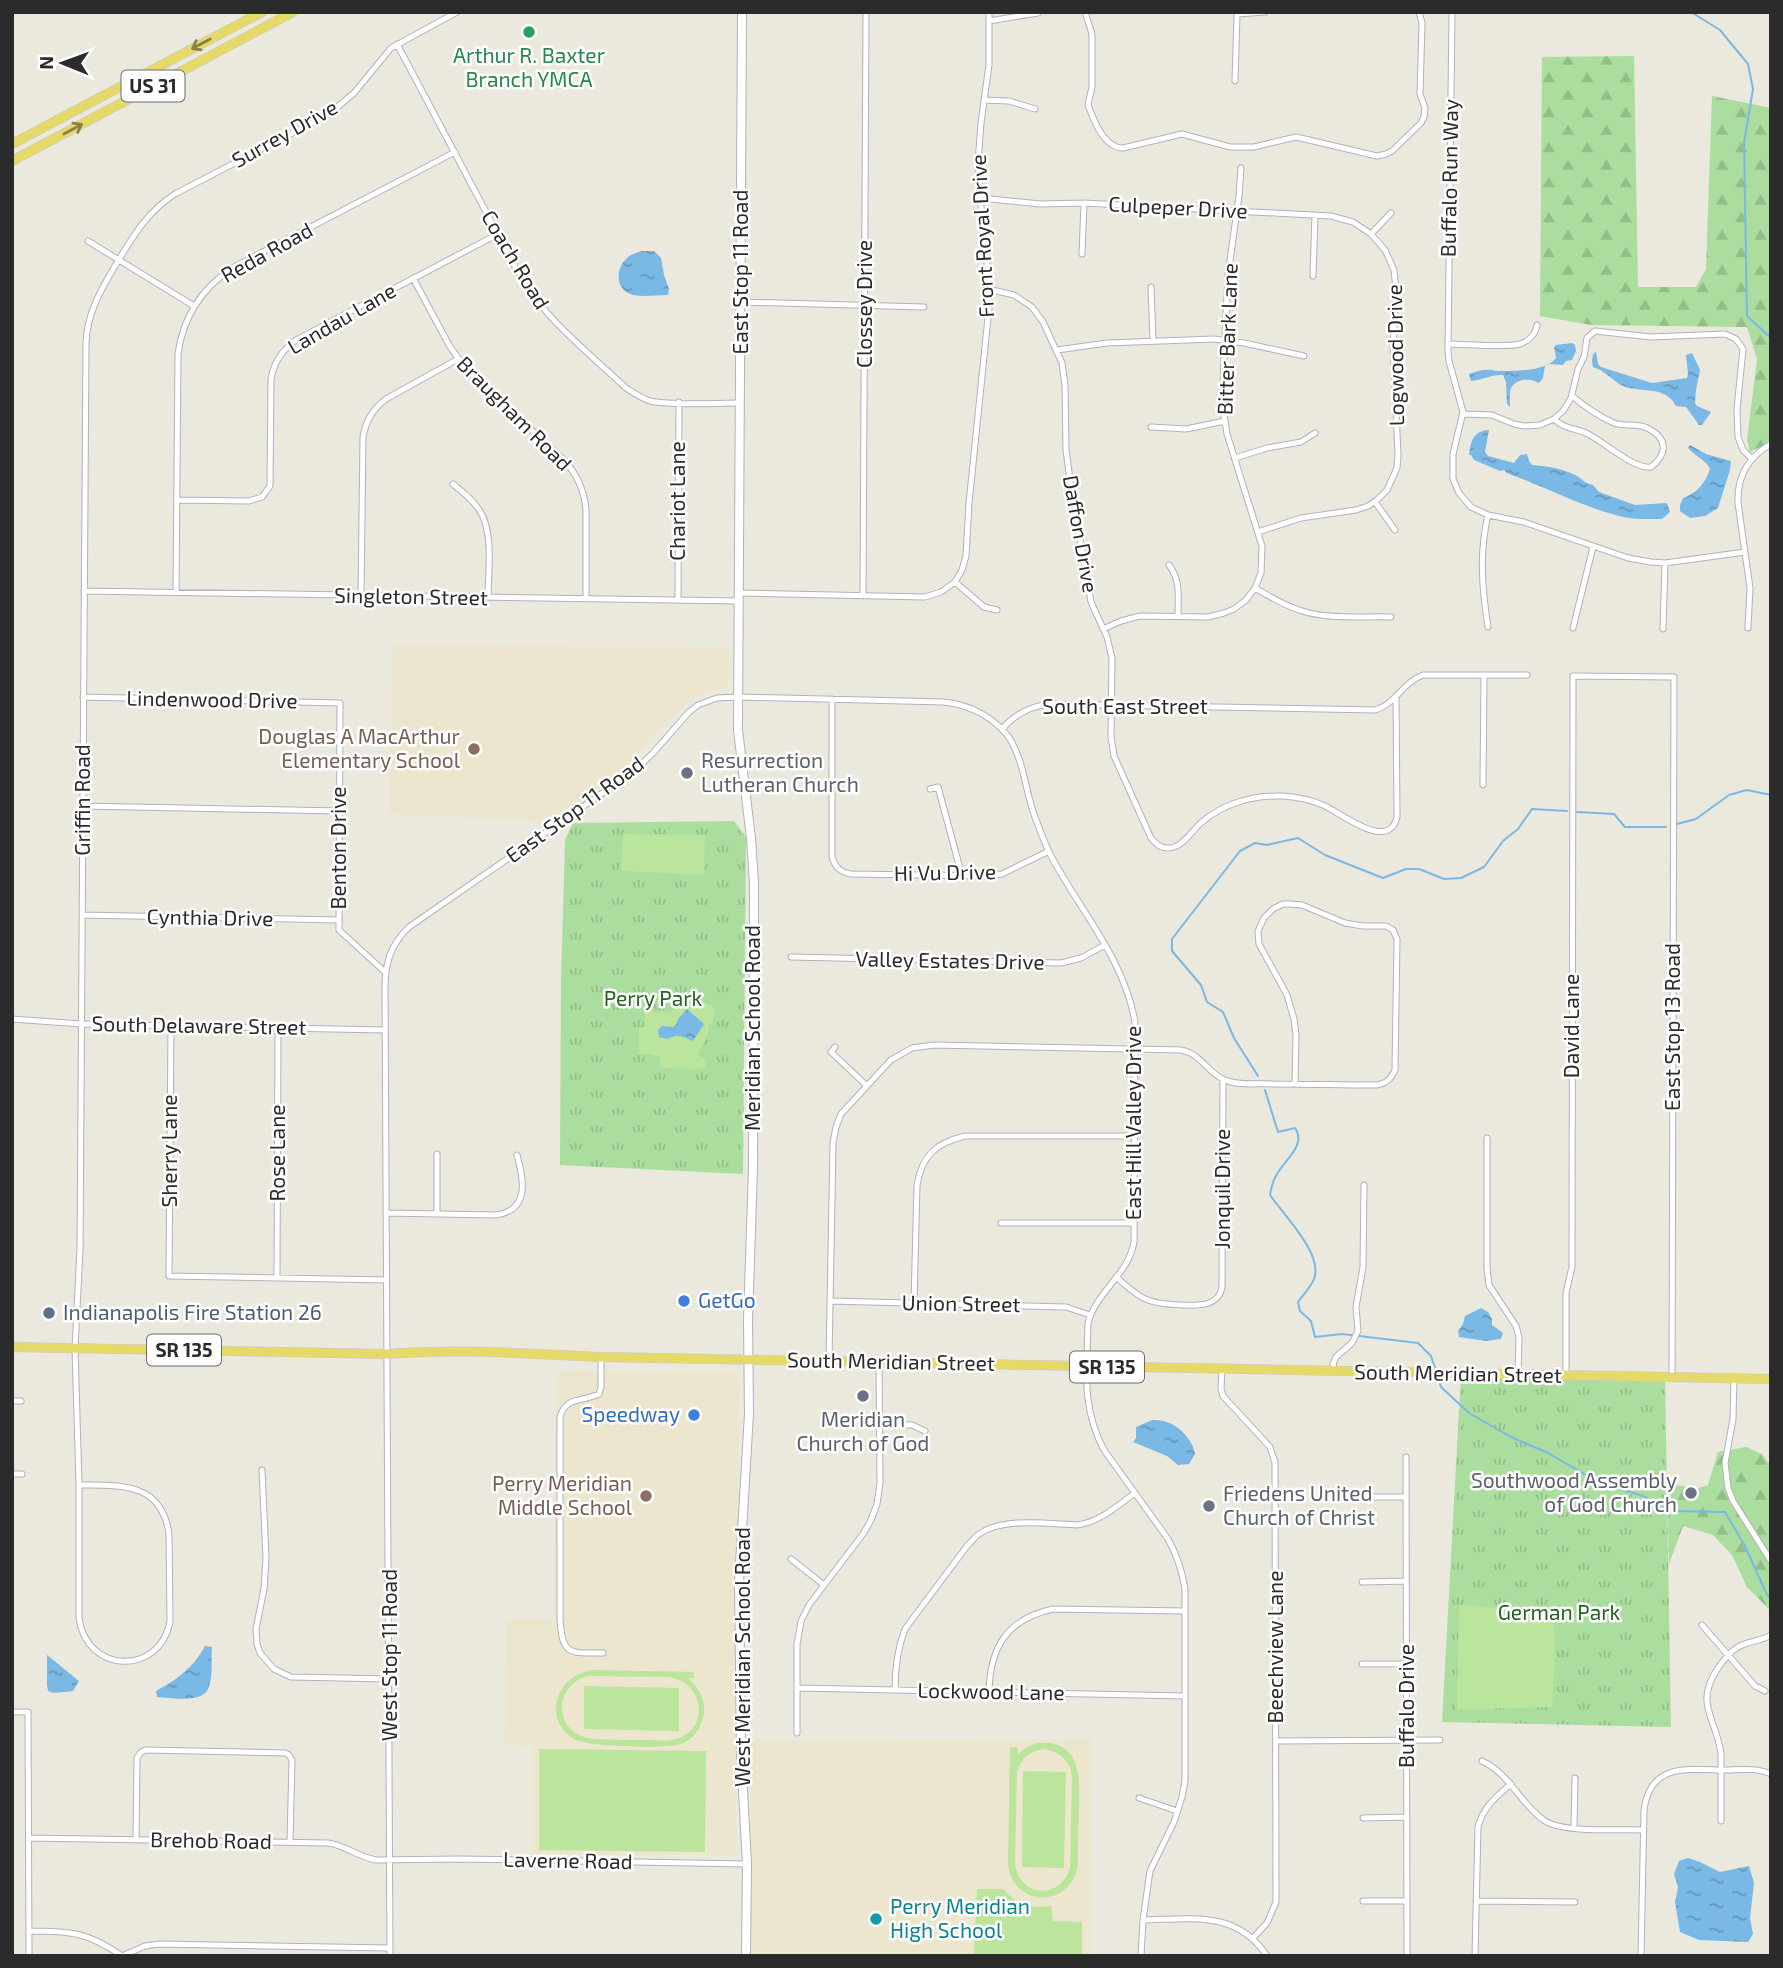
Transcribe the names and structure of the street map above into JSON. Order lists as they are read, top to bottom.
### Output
{
  "streets": {
    "main road": [
      "US 31",
      "East Stop 11 Road",
      "Meridian School Road",
      "SR 135",
      "South Meridian Street",
      "West Meridian School Road"
    ],
    "street": [
      "Surrey Drive",
      "Buffalo Run Way",
      "Culpeper Drive",
      "Front Royal Drive",
      "Reda Road",
      "Coach Road",
      "Clossey Drive",
      "Landau Lane",
      "Bitter Bark Lane",
      "Logwood Drive",
      "Braugham Road",
      "Chariot Lane",
      "Daffon Drive",
      "Singleton Street",
      "Lindenwood Drive",
      "South East Street",
      "Griffin Road",
      "Benton Drive",
      "Hi Vu Drive",
      "Cynthia Drive",
      "Valley Estates Drive",
      "South Delaware Street",
      "David Lane",
      "East Stop 13 Road",
      "East Hill Valley Drive",
      "Sherry Lane",
      "Rose Lane",
      "Jonquil Drive",
      "Union Street",
      "Beechview Lane",
      "West Stop 11 Road",
      "Lockwood Lane",
      "Buffalo Drive",
      "Brehob Road",
      "Laverne Road"
    ]
  },
  "crossings": [
    ["Surrey Drive", "Coach Road"],
    ["Surrey Drive", "Griffin Road"],
    ["Culpeper Drive", "Front Royal Drive"],
    ["Culpeper Drive", "Bitter Bark Lane"],
    ["Culpeper Drive", "Logwood Drive"],
    ["Front Royal Drive", "Daffon Drive"],
    ["Front Royal Drive", "Singleton Street"],
    ["Reda Road", "Coach Road"],
    ["Reda Road", "Landau Lane"],
    ["Reda Road", "Singleton Street"],
    ["Coach Road", "East Stop 11 Road"],
    ["Coach Road", "Landau Lane"],
    ["Coach Road", "Chariot Lane"],
    ["East Stop 11 Road", "Singleton Street"],
    ["East Stop 11 Road", "Benton Drive"],
    ["East Stop 11 Road", "South Delaware Street"],
    ["East Stop 11 Road", "Meridian School Road"],
    ["East Stop 11 Road", "South Meridian Street"],
    ["East Stop 11 Road", "West Stop 11 Road"],
    ["Clossey Drive", "Singleton Street"],
    ["Landau Lane", "Braugham Road"],
    ["Braugham Road", "Singleton Street"],
    ["Chariot Lane", "Singleton Street"],
    ["Daffon Drive", "South East Street"],
    ["Singleton Street", "Griffin Road"],
    ["Lindenwood Drive", "Griffin Road"],
    ["Lindenwood Drive", "Benton Drive"],
    ["South East Street", "East Hill Valley Drive"],
    ["Griffin Road", "Cynthia Drive"],
    ["Griffin Road", "South Delaware Street"],
    ["Griffin Road", "South Meridian Street"],
    ["Benton Drive", "Cynthia Drive"],
    ["Hi Vu Drive", "East Hill Valley Drive"],
    ["Valley Estates Drive", "East Hill Valley Drive"],
    ["South Delaware Street", "Sherry Lane"],
    ["South Delaware Street", "Rose Lane"],
    ["David Lane", "East Stop 13 Road"],
    ["David Lane", "South Meridian Street"],
    ["East Stop 13 Road", "South Meridian Street"],
    ["Meridian School Road", "South Meridian Street"],
    ["Meridian School Road", "West Meridian School Road"],
    ["East Hill Valley Drive", "Jonquil Drive"],
    ["East Hill Valley Drive", "Union Street"],
    ["East Hill Valley Drive", "South Meridian Street"],
    ["East Hill Valley Drive", "Lockwood Lane"],
    ["Sherry Lane", "Rose Lane"],
    ["South Meridian Street", "Beechview Lane"],
    ["South Meridian Street", "West Stop 11 Road"],
    ["South Meridian Street", "West Meridian School Road"],
    ["West Stop 11 Road", "Brehob Road"],
    ["West Stop 11 Road", "Laverne Road"],
    ["West Meridian School Road", "Laverne Road"],
    ["Brehob Road", "Laverne Road"]
  ],
  "parks": ["Perry Park", "German Park"],
  "places": [
    "Arthur R. Baxter Branch YMCA",
    "Douglas A MacArthur Elementary School",
    "Resurrection Lutheran Church",
    "GetGo",
    "Indianapolis Fire Station 26",
    "Meridian Church of God",
    "Speedway",
    "Southwood Assembly of God Church",
    "Perry Meridian Middle School",
    "Friedens United Church of Christ",
    "Perry Meridian High School"
  ],
  "north": "left"
}
